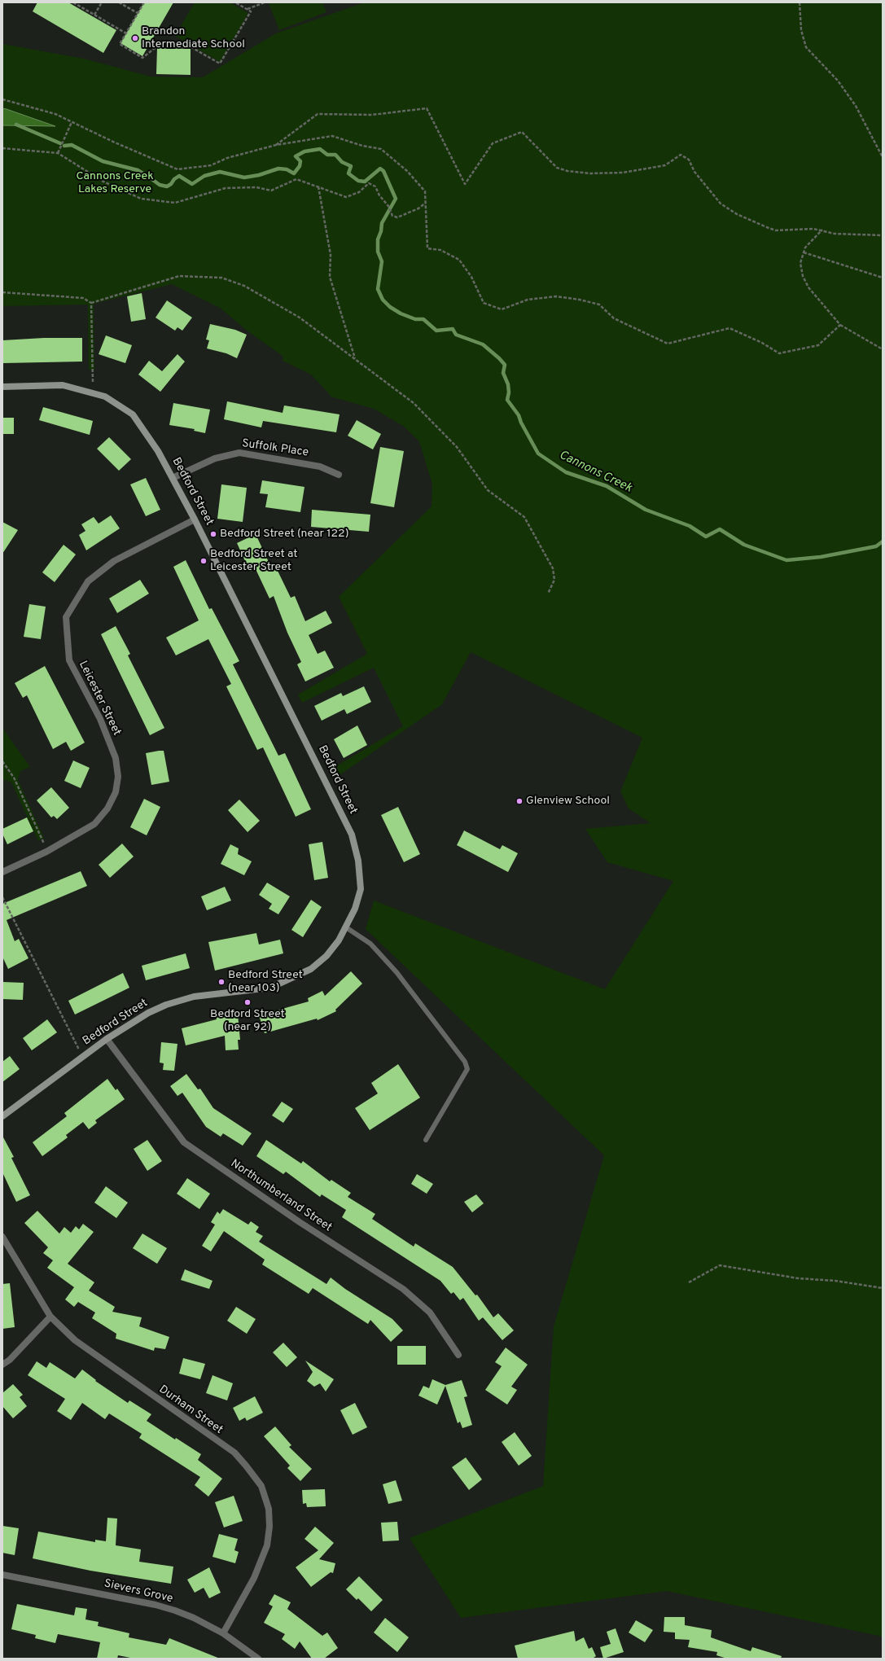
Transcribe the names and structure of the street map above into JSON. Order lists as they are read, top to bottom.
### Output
{
  "streets": {
    "street": [
      "Suffolk Place",
      "Bedford Street",
      "Leicester Street",
      "Northumberland Street",
      "Durham Street",
      "Sievers Grove"
    ]
  },
  "crossings": [
    ["Suffolk Place", "Bedford Street"],
    ["Bedford Street", "Leicester Street"],
    ["Bedford Street", "Northumberland Street"],
    ["Durham Street", "Sievers Grove"]
  ],
  "water": ["Cannons Creek"],
  "parks": ["Cannons Creek Lakes Reserve"],
  "places": [
    "Brandon Intermediate School",
    "Bedford Street (near 122)",
    "Bedford Street at Leicester Street",
    "Glenview School",
    "Bedford Street (near 103)",
    "Bedford Street (near 92)"
  ]
}
